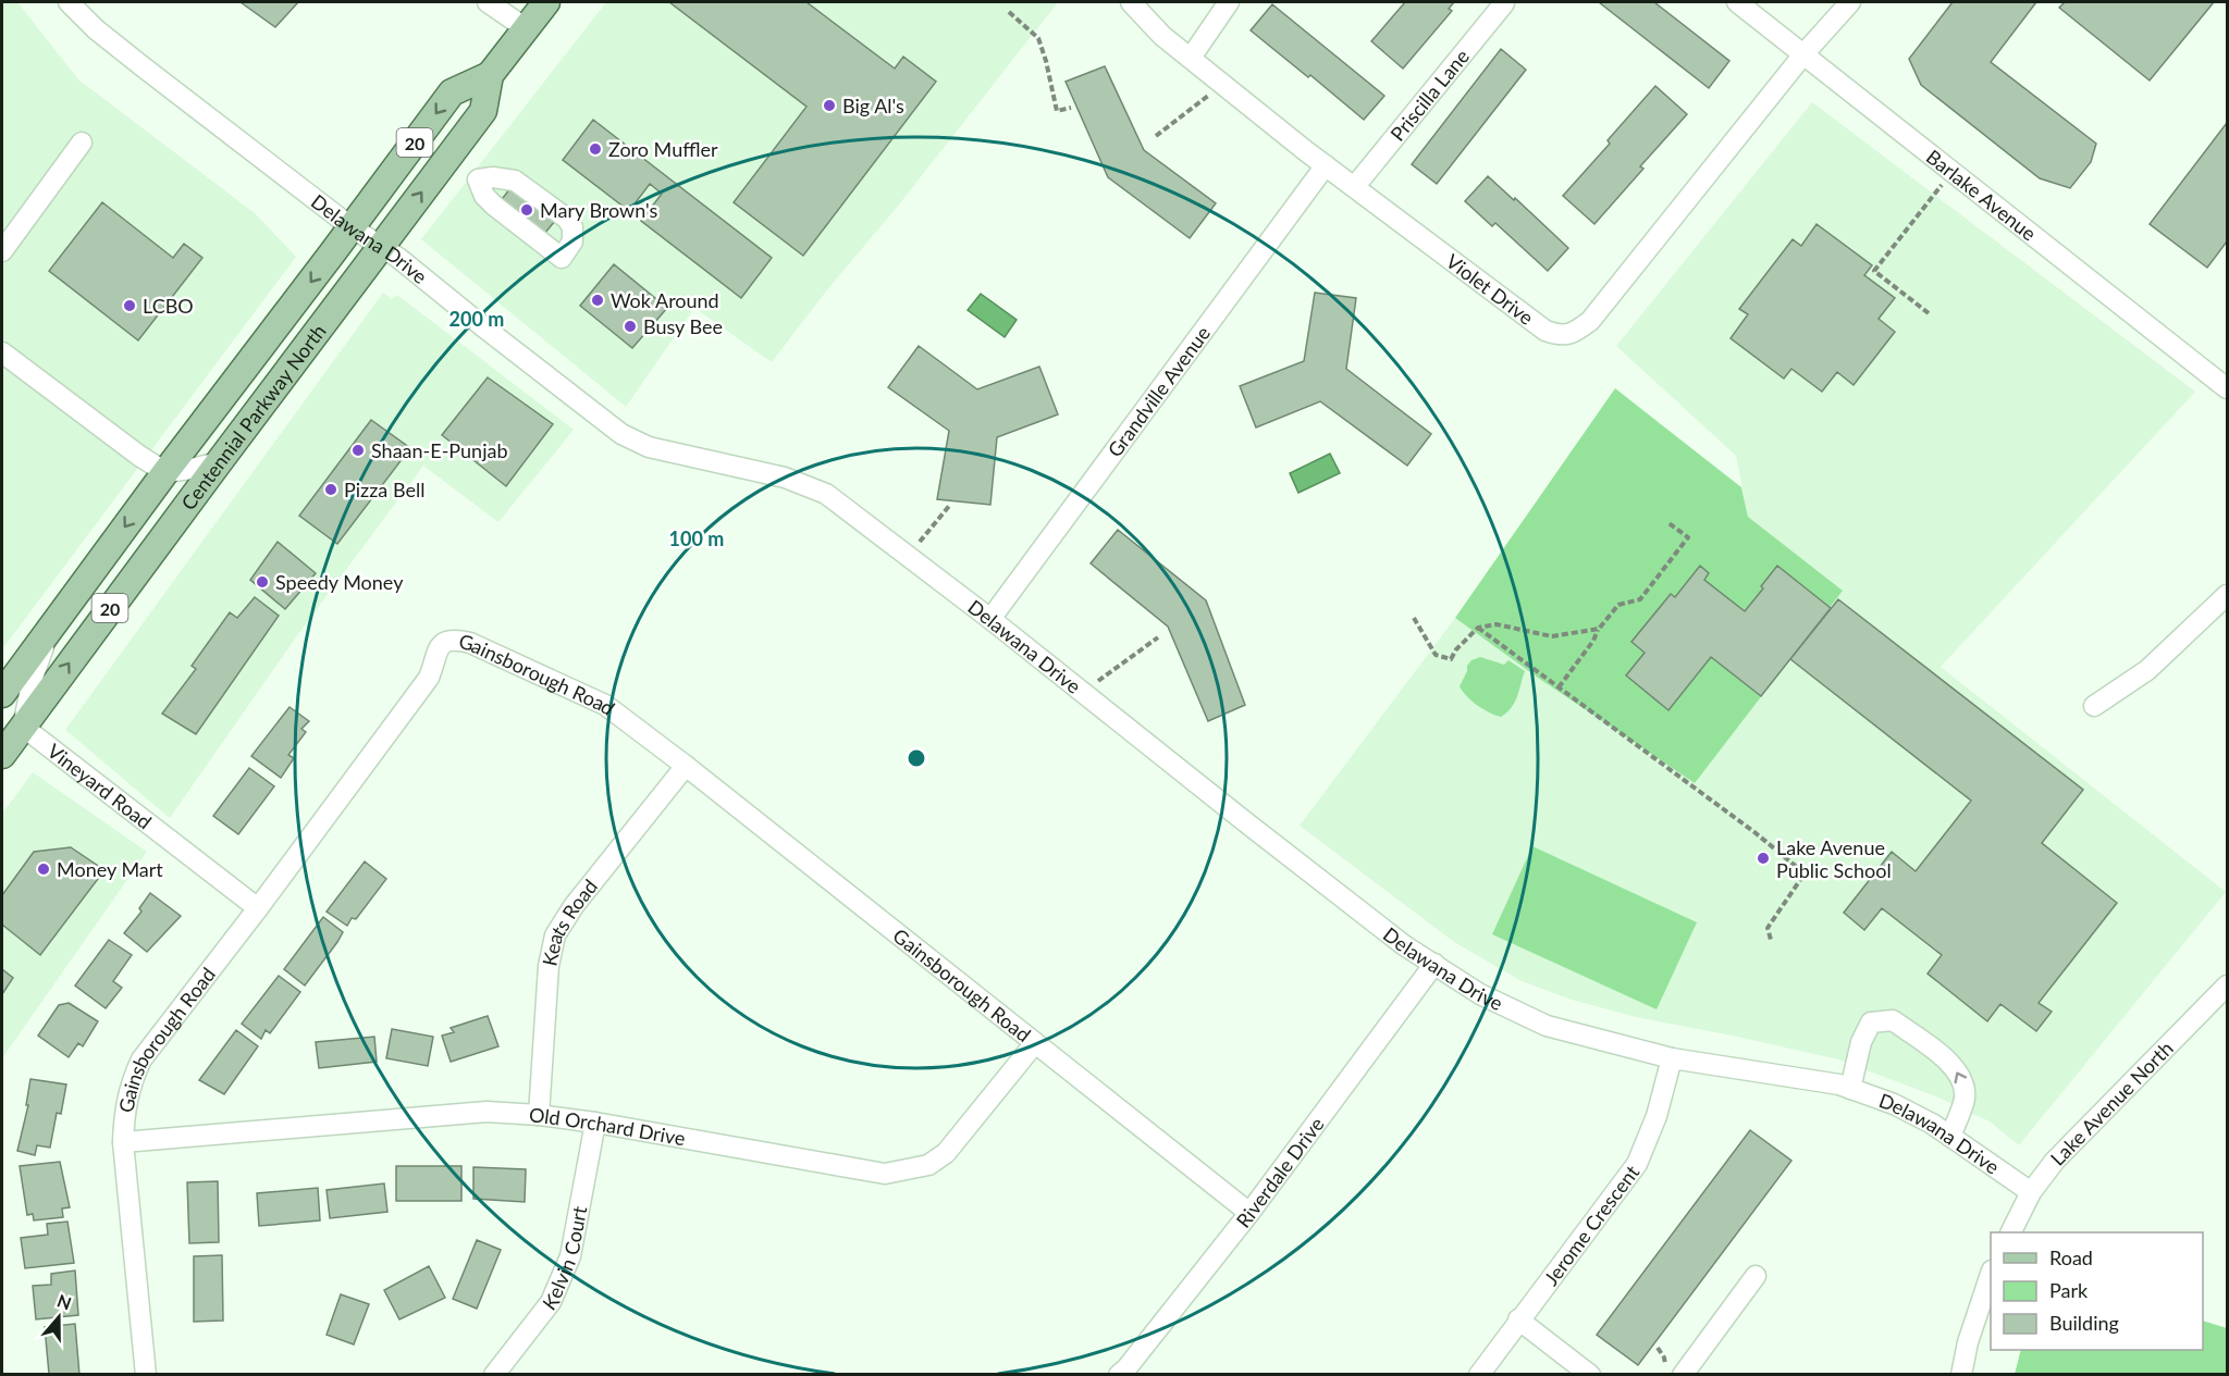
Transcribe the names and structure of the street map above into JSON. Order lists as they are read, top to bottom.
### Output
{
  "streets": {
    "main road": ["20", "Centennial Parkway North"],
    "street": [
      "Priscilla Lane",
      "Barlake Avenue",
      "Delawana Drive",
      "Violet Drive",
      "Grandville Avenue",
      "Gainsborough Road",
      "Vineyard Road",
      "Keats Road",
      "Lake Avenue North",
      "Old Orchard Drive",
      "Riverdale Drive",
      "Jerome Crescent",
      "Kelvin Court"
    ]
  },
  "crossings": [
    ["Priscilla Lane", "Violet Drive"],
    ["Barlake Avenue", "Violet Drive"],
    ["Delawana Drive", "Grandville Avenue"],
    ["Delawana Drive", "Centennial Parkway North"],
    ["Delawana Drive", "Lake Avenue North"],
    ["Delawana Drive", "Riverdale Drive"],
    ["Delawana Drive", "Jerome Crescent"],
    ["Violet Drive", "Grandville Avenue"],
    ["Centennial Parkway North", "Vineyard Road"],
    ["Gainsborough Road", "Vineyard Road"],
    ["Gainsborough Road", "Keats Road"],
    ["Gainsborough Road", "Old Orchard Drive"],
    ["Gainsborough Road", "Riverdale Drive"],
    ["Keats Road", "Old Orchard Drive"],
    ["Old Orchard Drive", "Kelvin Court"]
  ],
  "places": [
    "Big Al's",
    "Zoro Muffler",
    "Mary Brown's",
    "Wok Around",
    "LCBO",
    "Busy Bee",
    "Shaan-E-Punjab",
    "Pizza Bell",
    "Speedy Money",
    "Lake Avenue Public School",
    "Money Mart"
  ],
  "legend": ["Road", "Park", "Building"],
  "north": "top",
  "rings": ["200 m", "100 m"]
}
